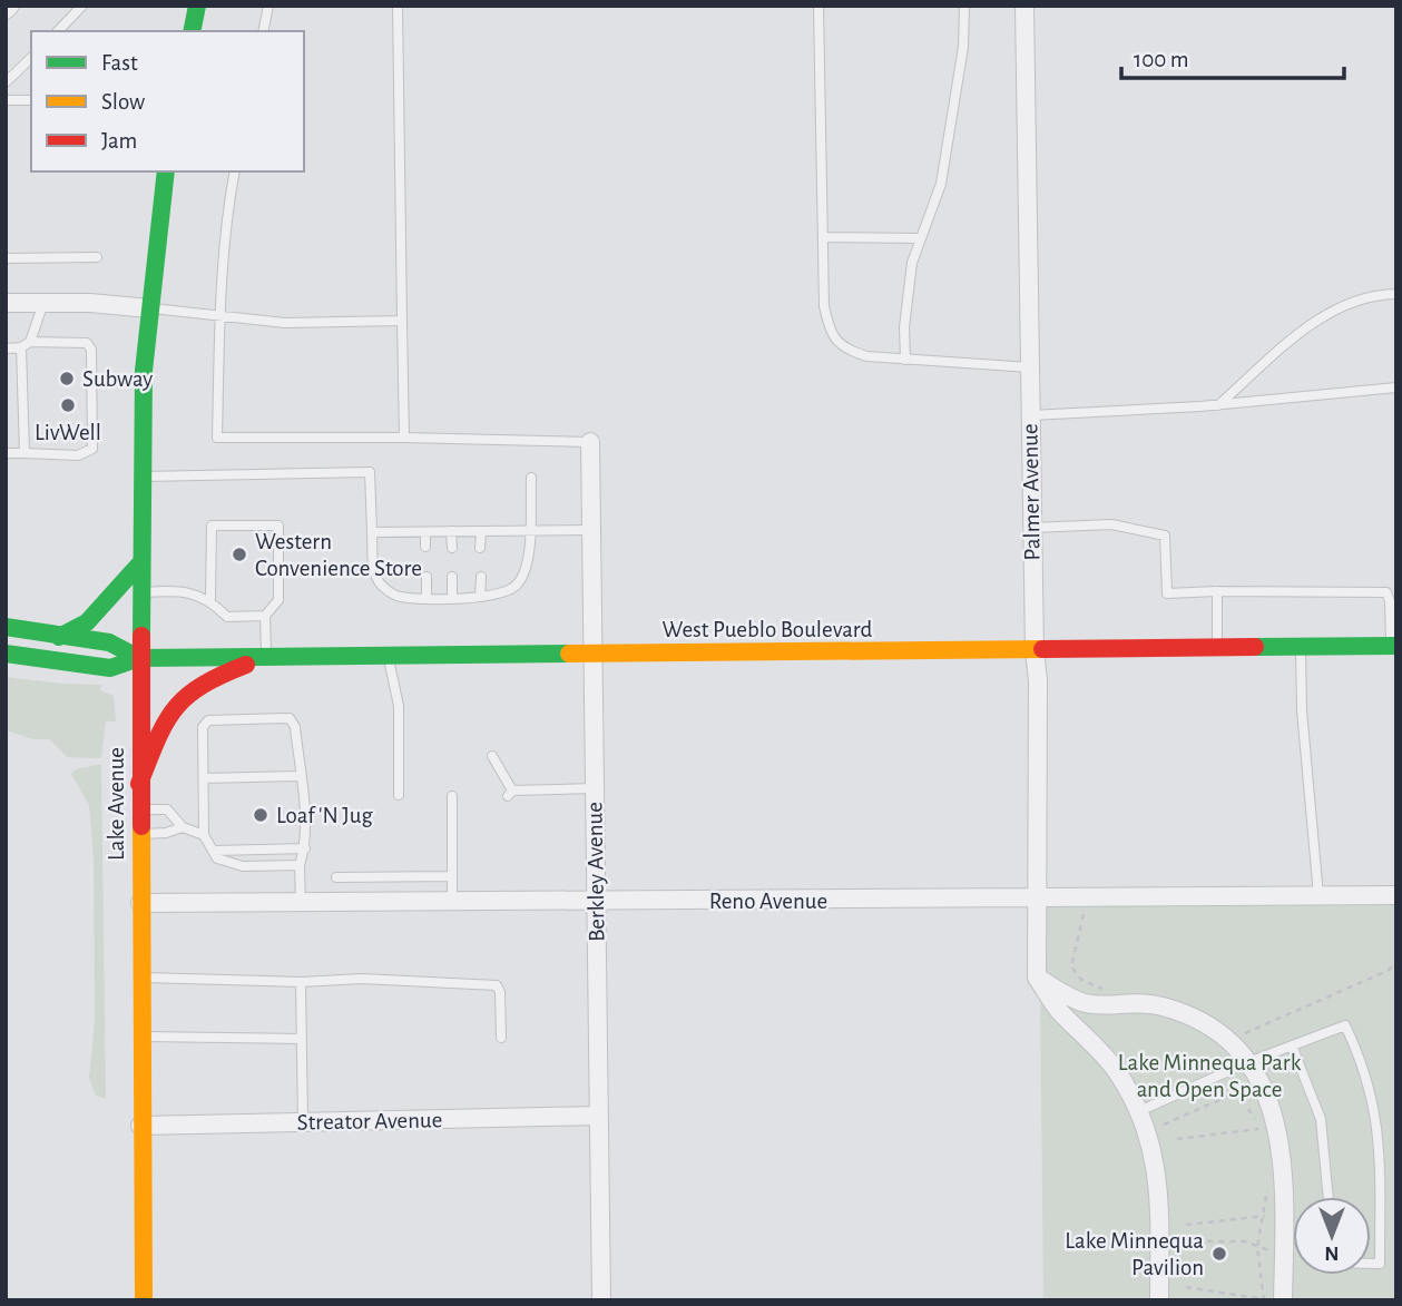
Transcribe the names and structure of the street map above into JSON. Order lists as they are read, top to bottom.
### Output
{
  "streets": {
    "main road": ["West Pueblo Boulevard", "Lake Avenue"],
    "street": [
      "Palmer Avenue",
      "Berkley Avenue",
      "Reno Avenue",
      "Streator Avenue"
    ]
  },
  "crossings": [
    ["Palmer Avenue", "West Pueblo Boulevard"],
    ["Palmer Avenue", "Reno Avenue"],
    ["West Pueblo Boulevard", "Lake Avenue"],
    ["West Pueblo Boulevard", "Berkley Avenue"],
    ["Lake Avenue", "Reno Avenue"],
    ["Lake Avenue", "Streator Avenue"],
    ["Berkley Avenue", "Reno Avenue"],
    ["Berkley Avenue", "Streator Avenue"]
  ],
  "parks": ["Lake Minnequa Park and Open Space"],
  "places": [
    "Subway",
    "LivWell",
    "Western Convenience Store",
    "Loaf 'N Jug",
    "Lake Minnequa Pavilion"
  ],
  "legend": ["Fast", "Slow", "Jam"],
  "scale_bar": "100 m",
  "north": "bottom"
}
